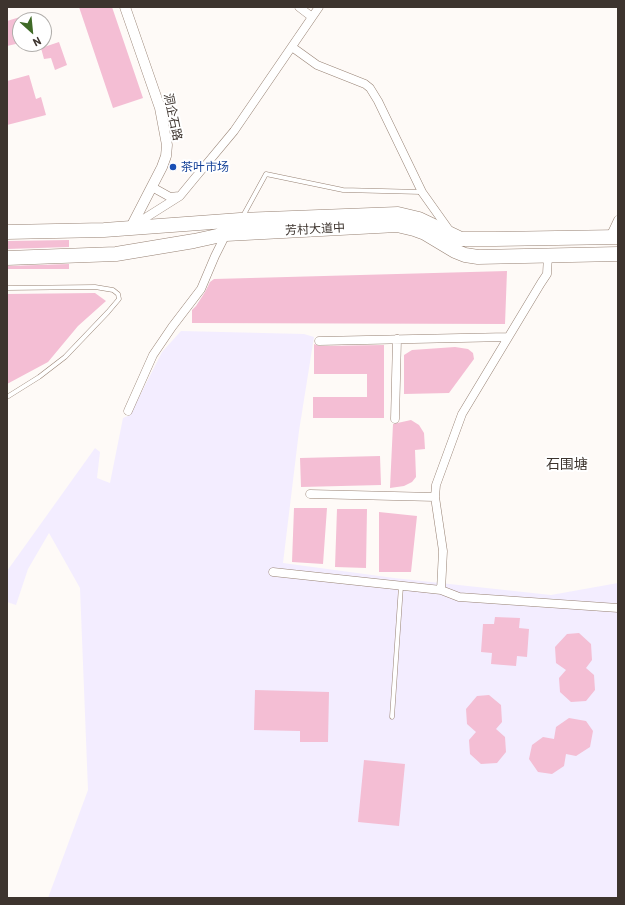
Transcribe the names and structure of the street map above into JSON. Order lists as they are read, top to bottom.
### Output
{
  "streets": {
    "highway": ["芳村大道中"],
    "street": ["洞企石路"]
  },
  "crossings": [
    ["洞企石路", "芳村大道中"]
  ],
  "districts": ["石围塘"],
  "places": ["茶叶市场"],
  "north": "bottom right"
}
